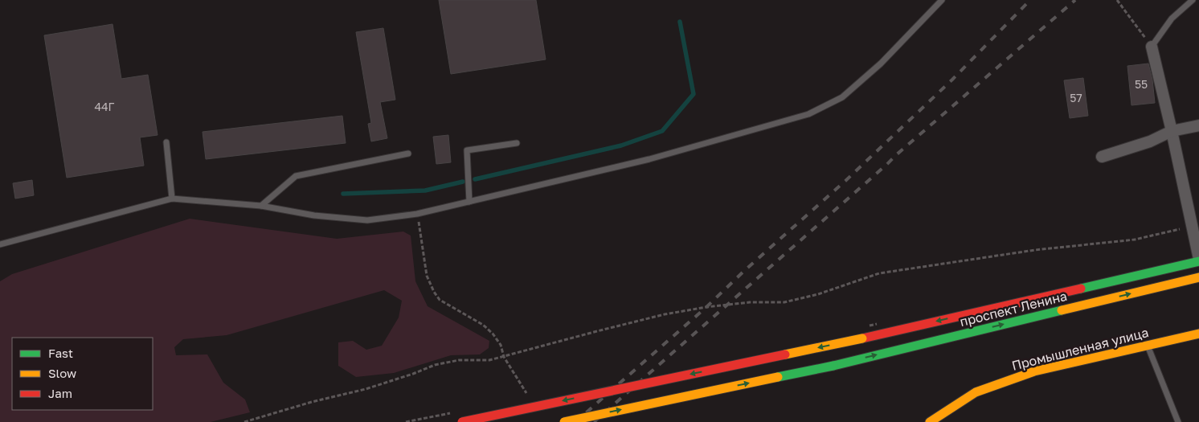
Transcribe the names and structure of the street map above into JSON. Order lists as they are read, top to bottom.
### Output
{
  "streets": {
    "main road": ["проспект Ленина", "Промышленная улица"]
  },
  "house_numbers": ["55", "57", "44Г"],
  "legend": ["Fast", "Slow", "Jam"]
}
